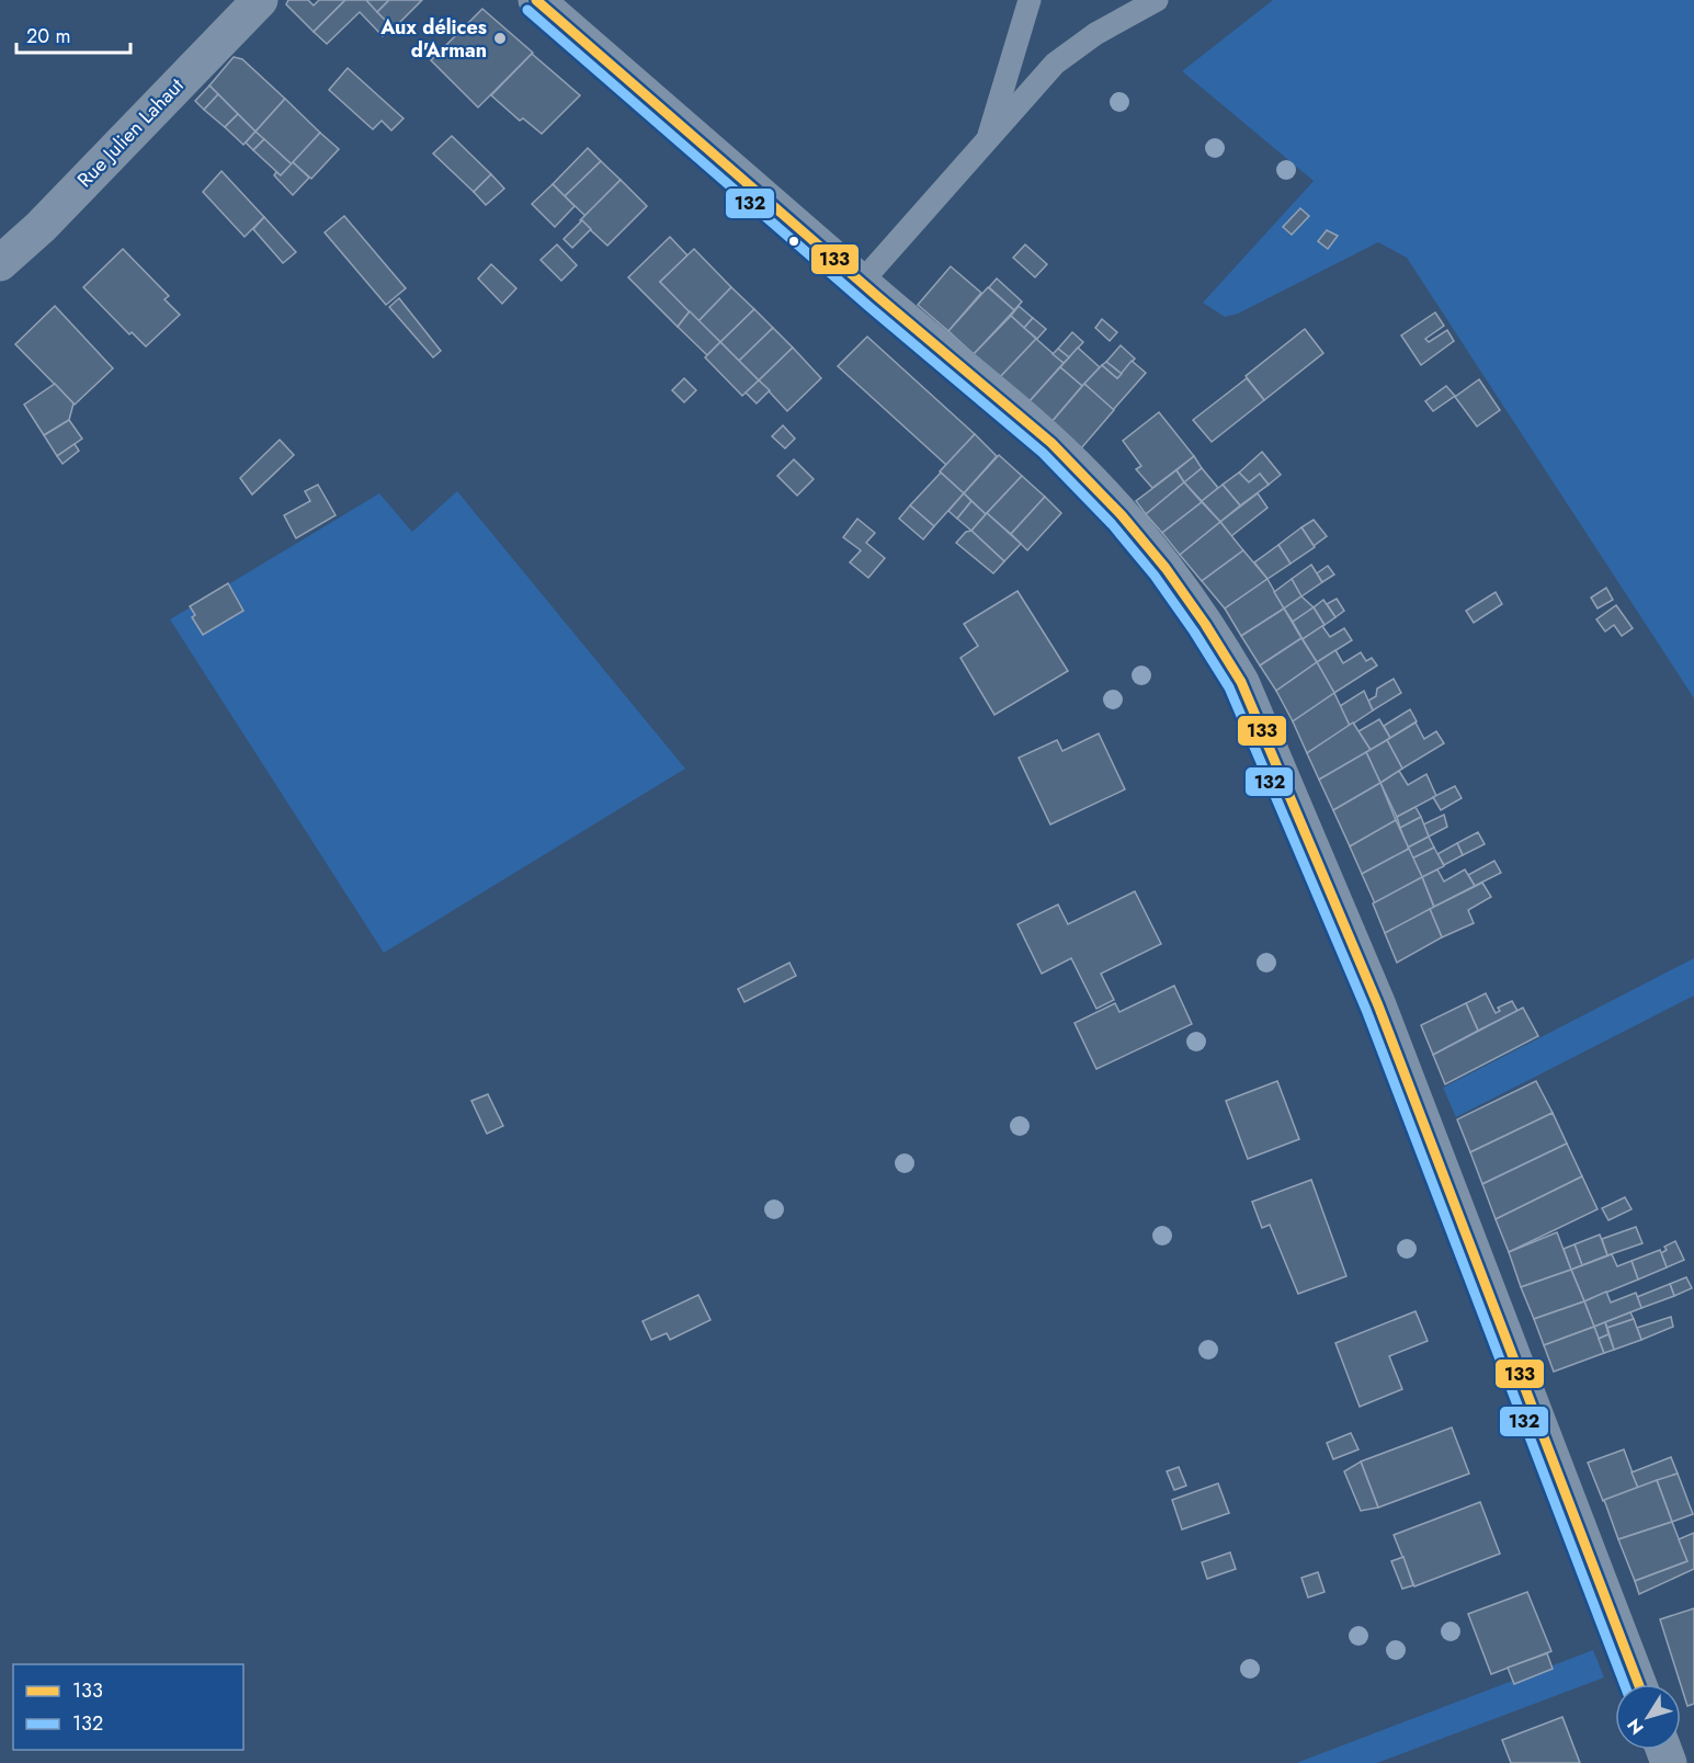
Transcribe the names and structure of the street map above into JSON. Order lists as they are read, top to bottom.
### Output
{
  "streets": {
    "street": ["Rue Julien Lahaut"]
  },
  "places": ["Aux délices d'Arman"],
  "lines": ["transit line 133", "transit line 132"],
  "legend": ["133", "132"],
  "scale_bar": "20 m",
  "north": "bottom left"
}
